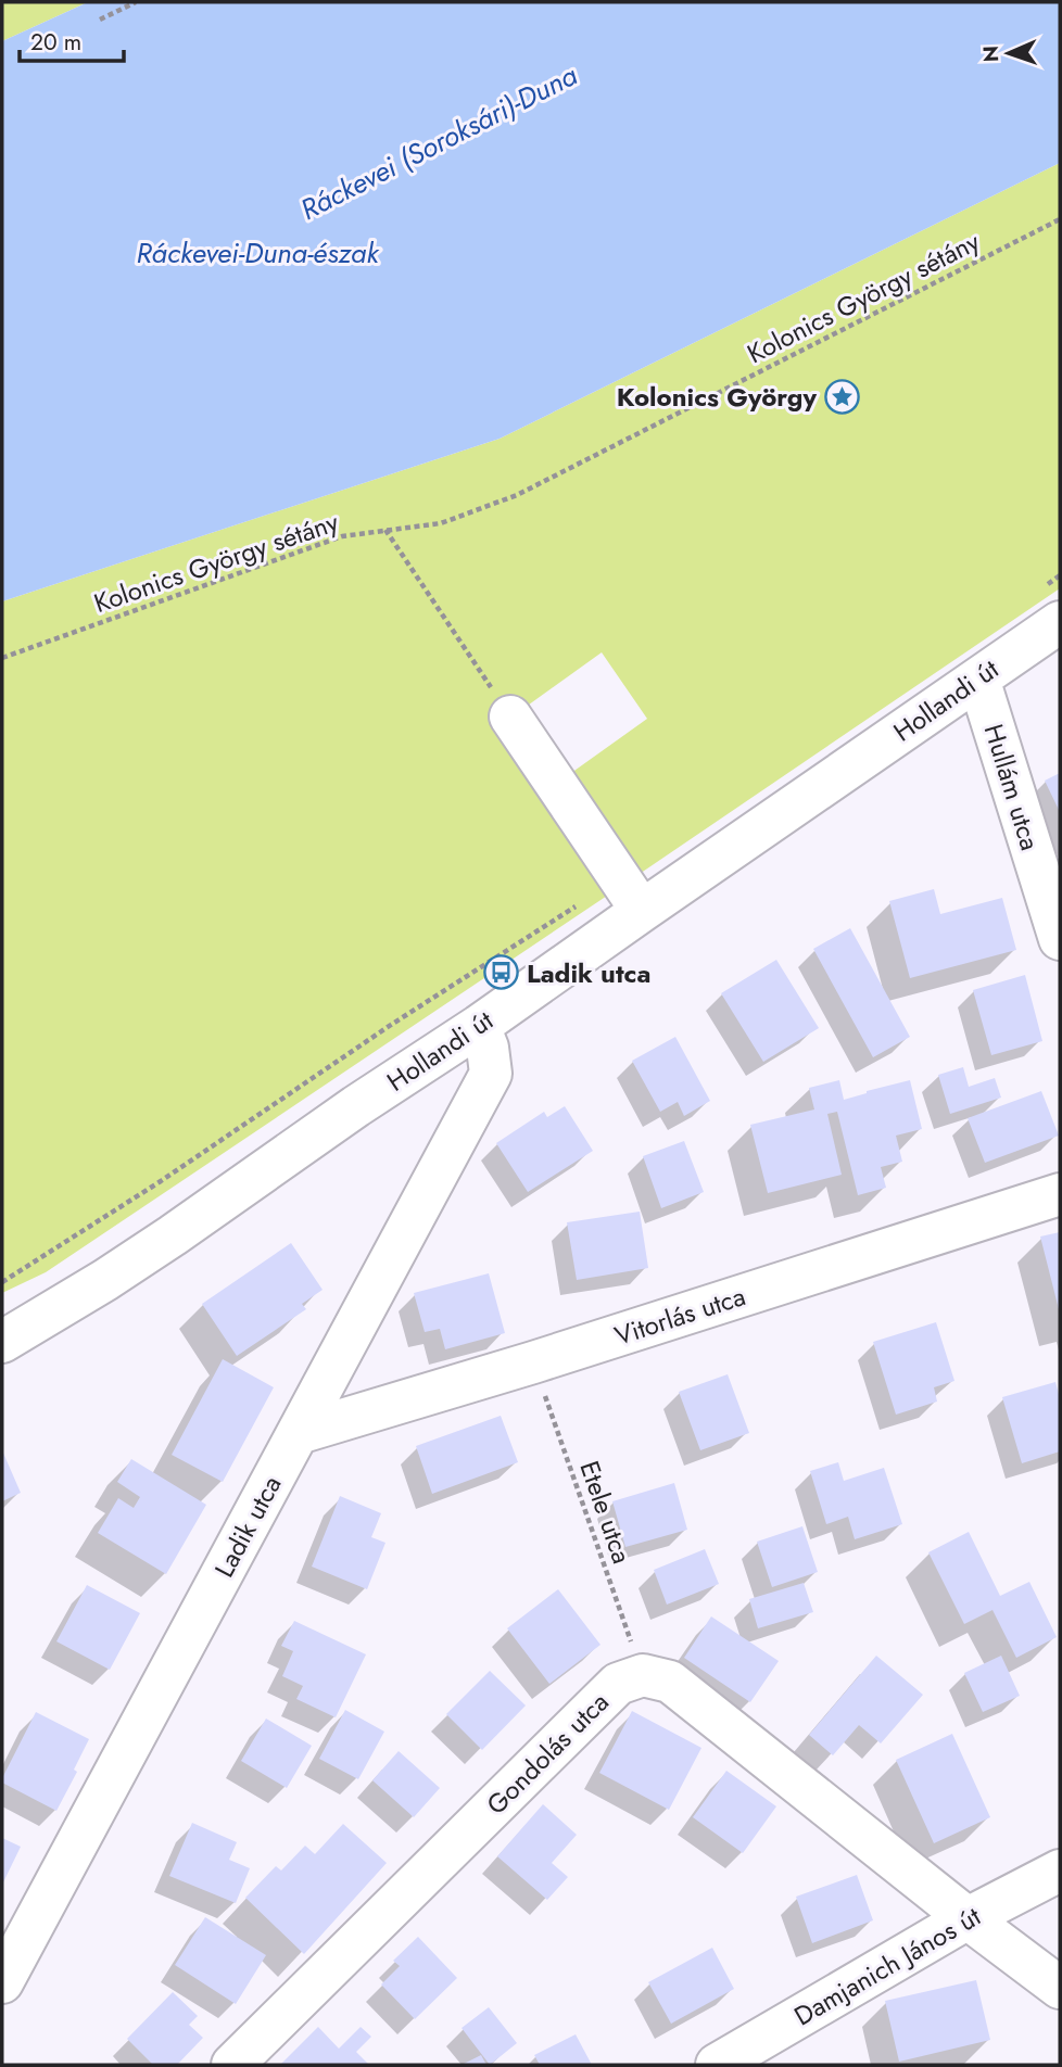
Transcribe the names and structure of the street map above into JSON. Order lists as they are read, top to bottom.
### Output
{
  "streets": {
    "street": [
      "Hollandi út",
      "Hullám utca",
      "Vitorlás utca",
      "Ladik utca",
      "Gondolás utca",
      "Damjanich János út"
    ],
    "path": ["Kolonics György sétány", "Etele utca"]
  },
  "crossings": [
    ["Hollandi út", "Hullám utca"],
    ["Hollandi út", "Ladik utca"],
    ["Vitorlás utca", "Etele utca"],
    ["Vitorlás utca", "Ladik utca"],
    ["Etele utca", "Gondolás utca"]
  ],
  "water": ["Ráckevei (Soroksári)-Duna", "Ráckevei-Duna-észak"],
  "places": {
    "place": ["Kolonics György"],
    "bus stop": ["Ladik utca"]
  },
  "scale_bar": "20 m",
  "north": "left"
}
